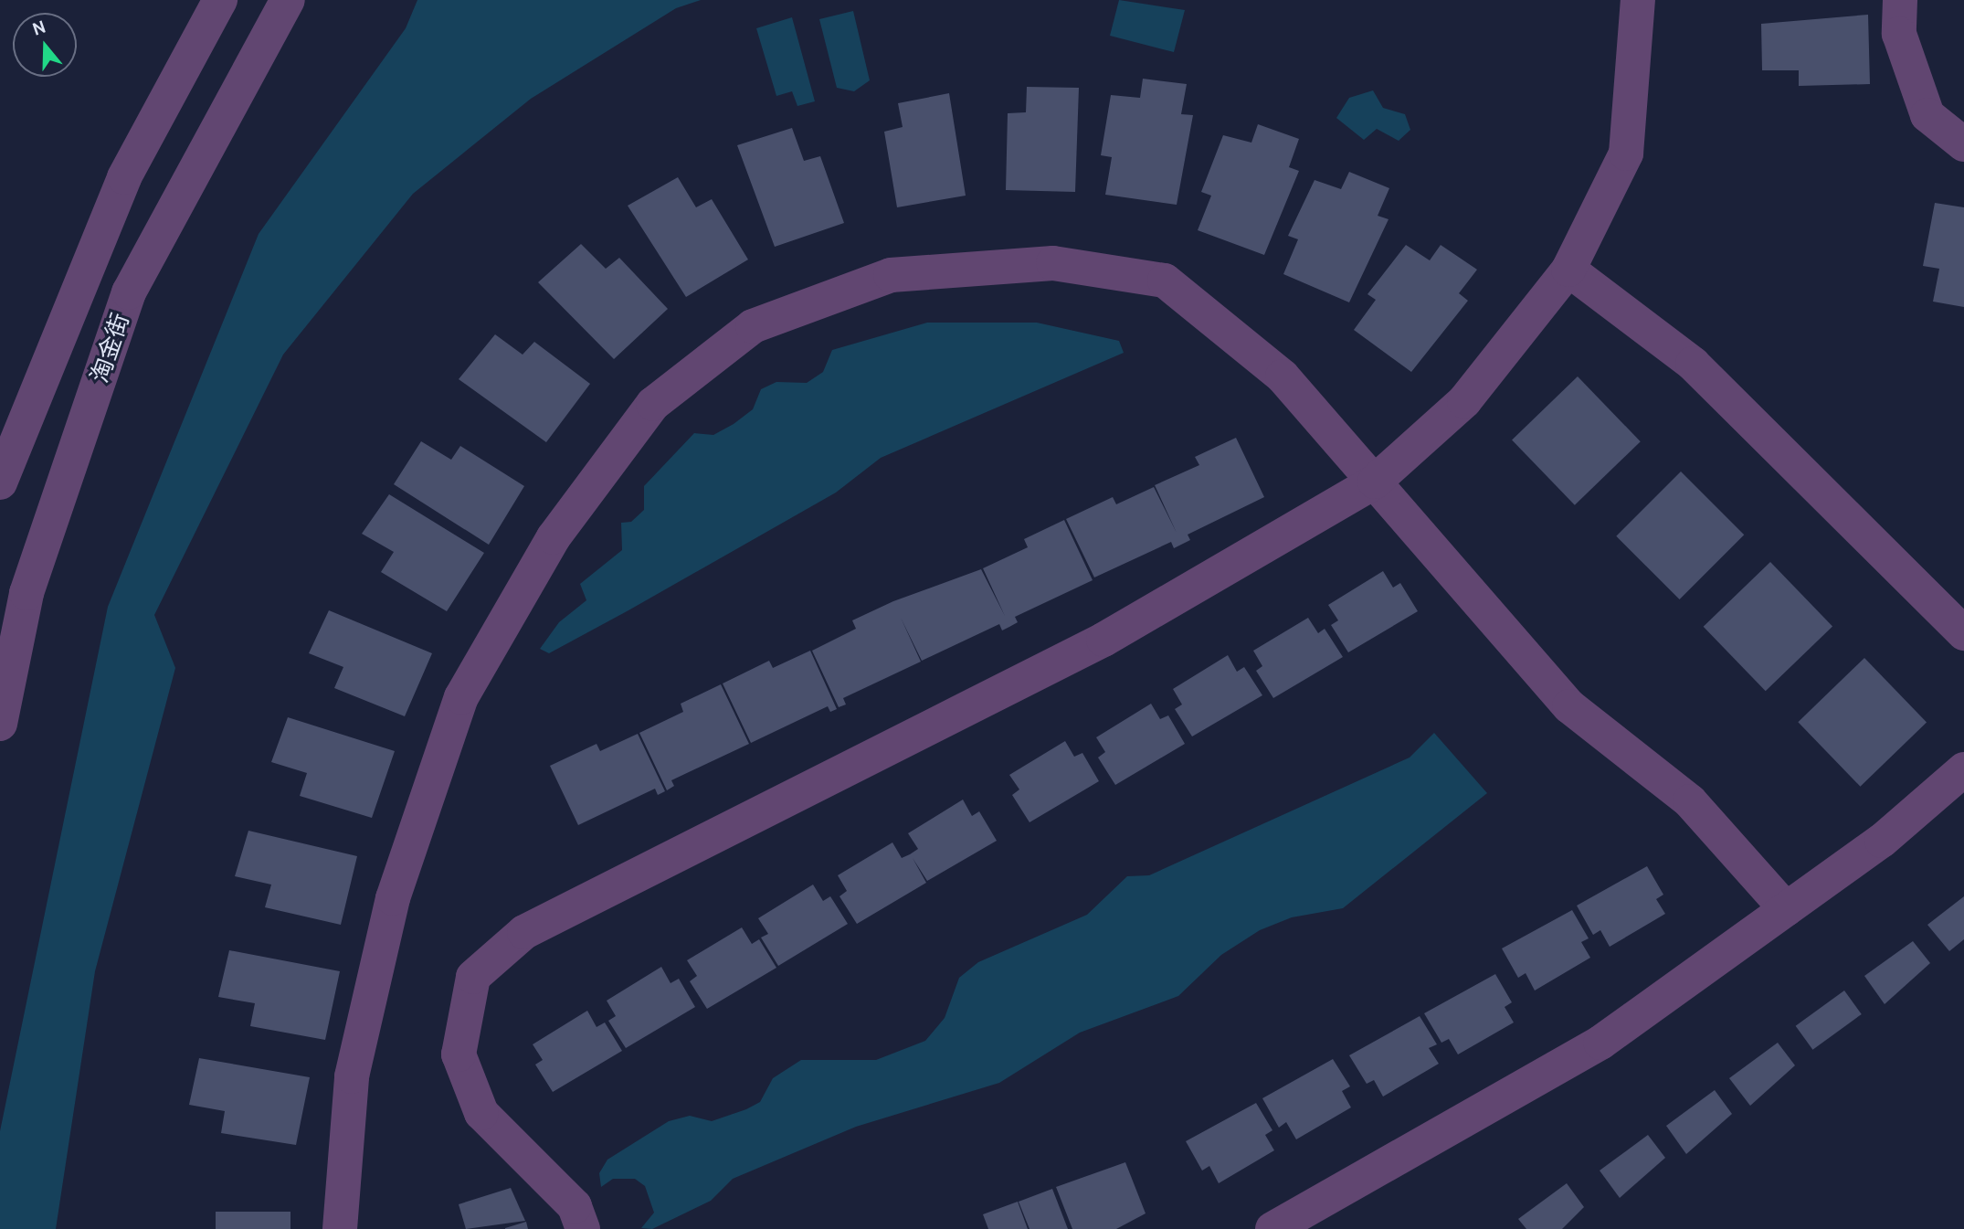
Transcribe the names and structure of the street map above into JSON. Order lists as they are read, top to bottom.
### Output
{
  "streets": {
    "street": ["淘金街"]
  },
  "north": "top"
}
